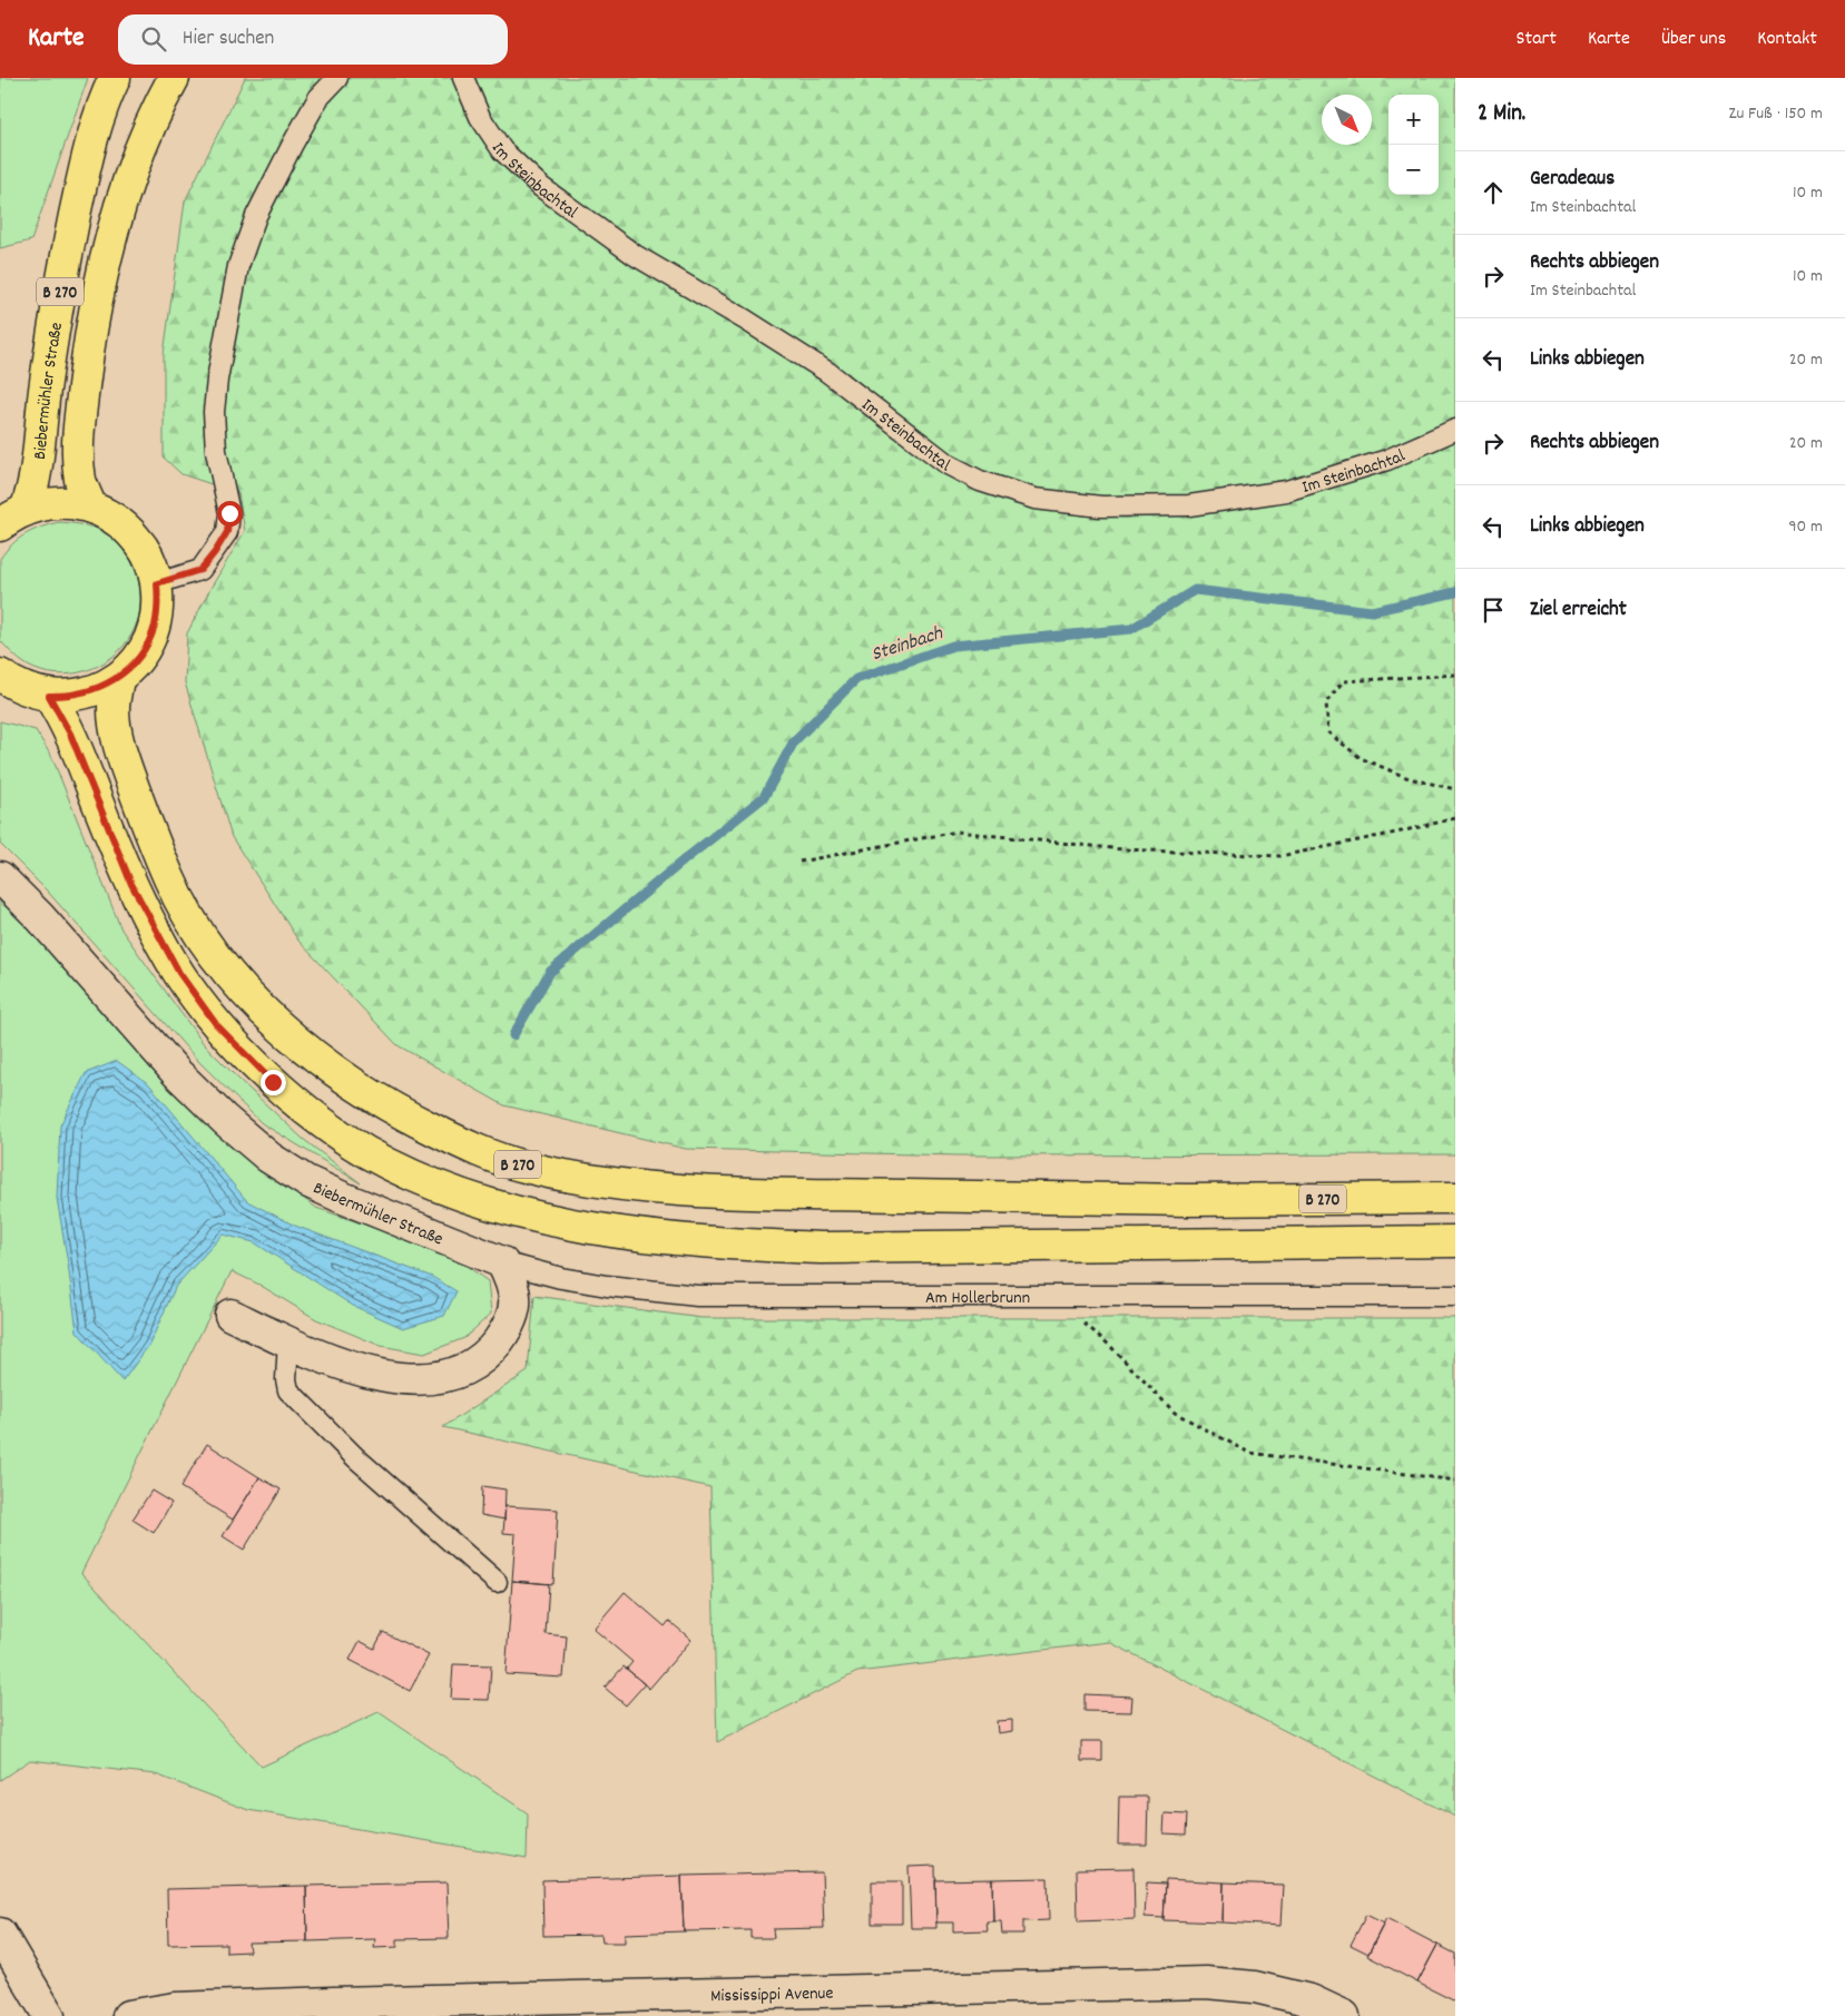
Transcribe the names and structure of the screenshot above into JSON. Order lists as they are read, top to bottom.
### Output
{
  "streets": {
    "main road": ["B 270", "Biebermühler Straße"],
    "street": ["Mississippi Avenue"],
    "lane": ["Im Steinbachtal", "Am Hollerbrunn"]
  },
  "crossings": [
    ["Biebermühler Straße", "Am Hollerbrunn"]
  ],
  "water": ["Steinbach"],
  "north": "bottom right",
  "page": {
    "header": "Karte",
    "search": "Hier suchen",
    "nav": [
      "Start",
      "Karte",
      "Über uns",
      "Kontakt"
    ],
    "heading": ["2 Min.", "Zu Fuß · 150 m"],
    "map_buttons": ["+", "−"],
    "list": [
      ["Geradeaus", "Im Steinbachtal", "10 m"],
      ["Rechts abbiegen", "Im Steinbachtal", "10 m"],
      ["Links abbiegen", "20 m"],
      ["Rechts abbiegen", "20 m"],
      ["Links abbiegen", "90 m"],
      "Ziel erreicht"
    ]
  }
}
